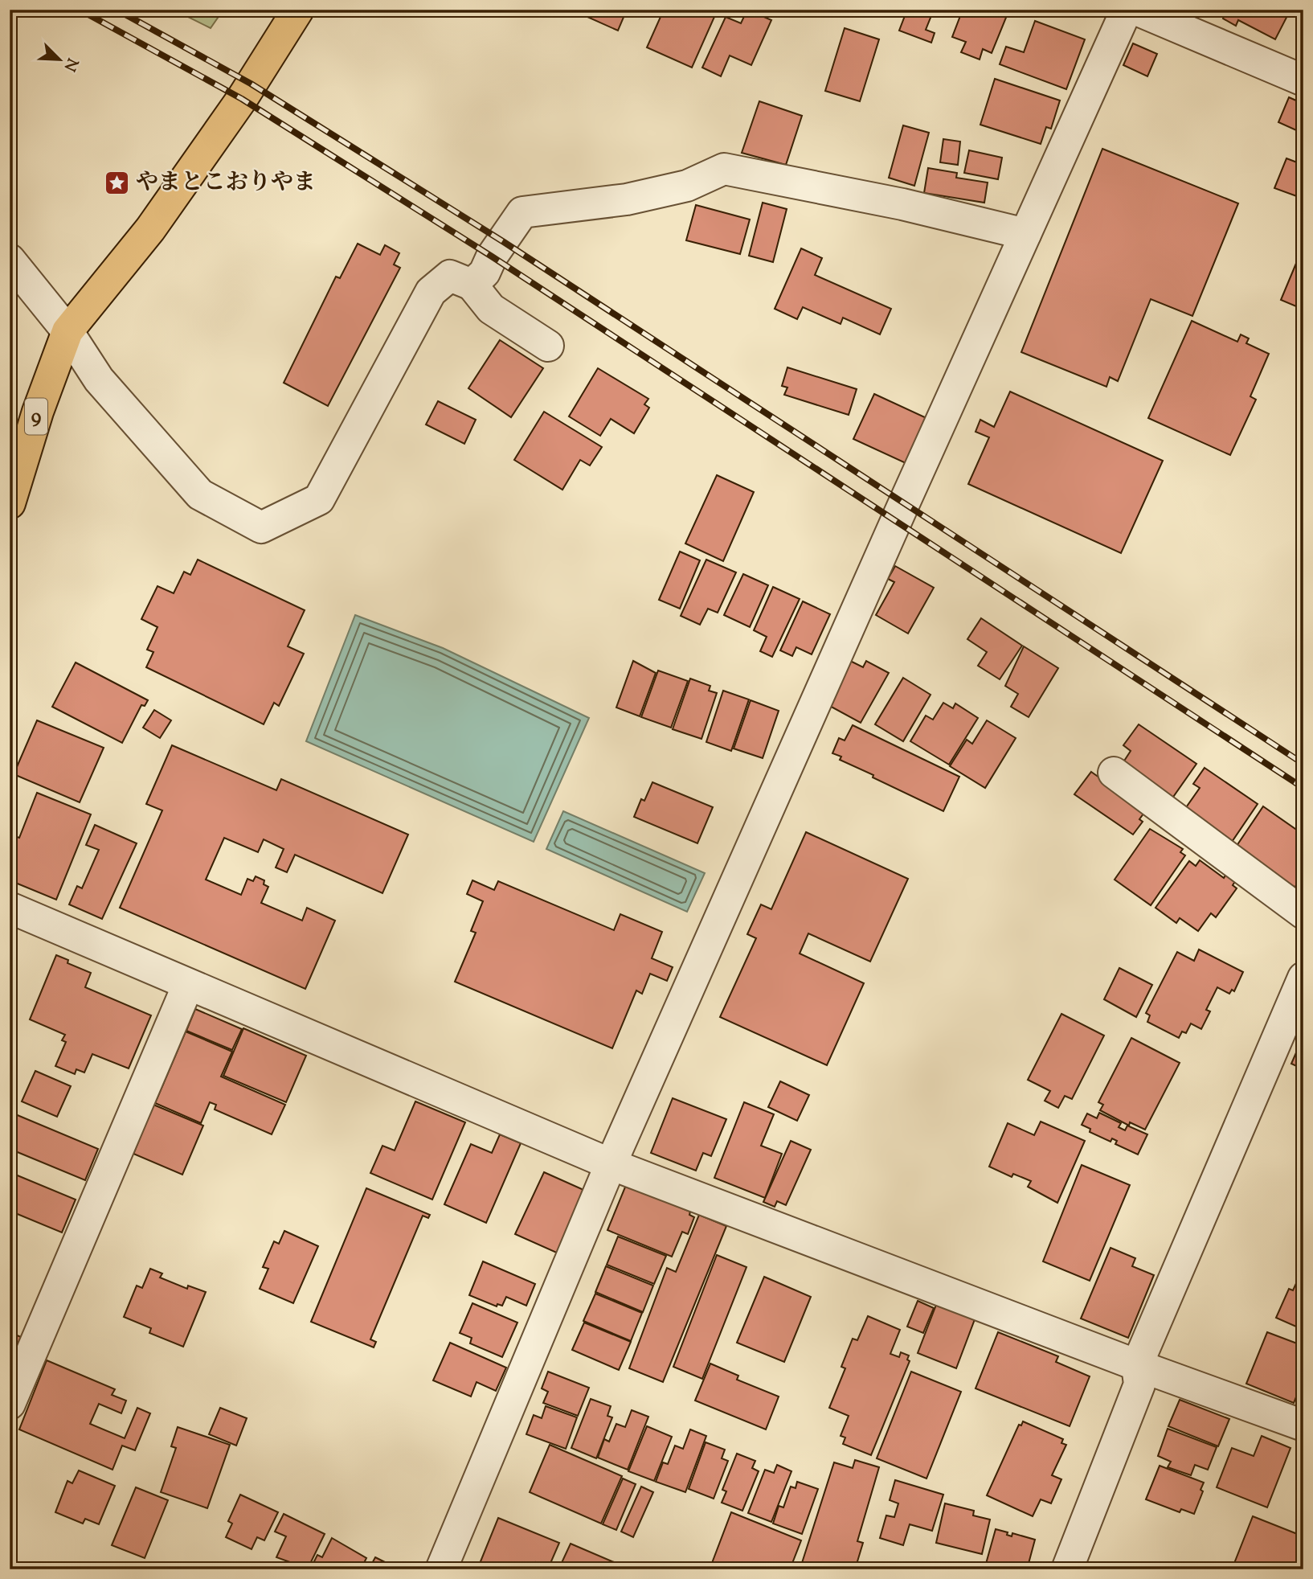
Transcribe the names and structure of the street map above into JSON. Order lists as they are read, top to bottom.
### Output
{
  "streets": {
    "main road": ["9"]
  },
  "places": {
    "place": ["やまとこおりやま"]
  },
  "north": "bottom right"
}
